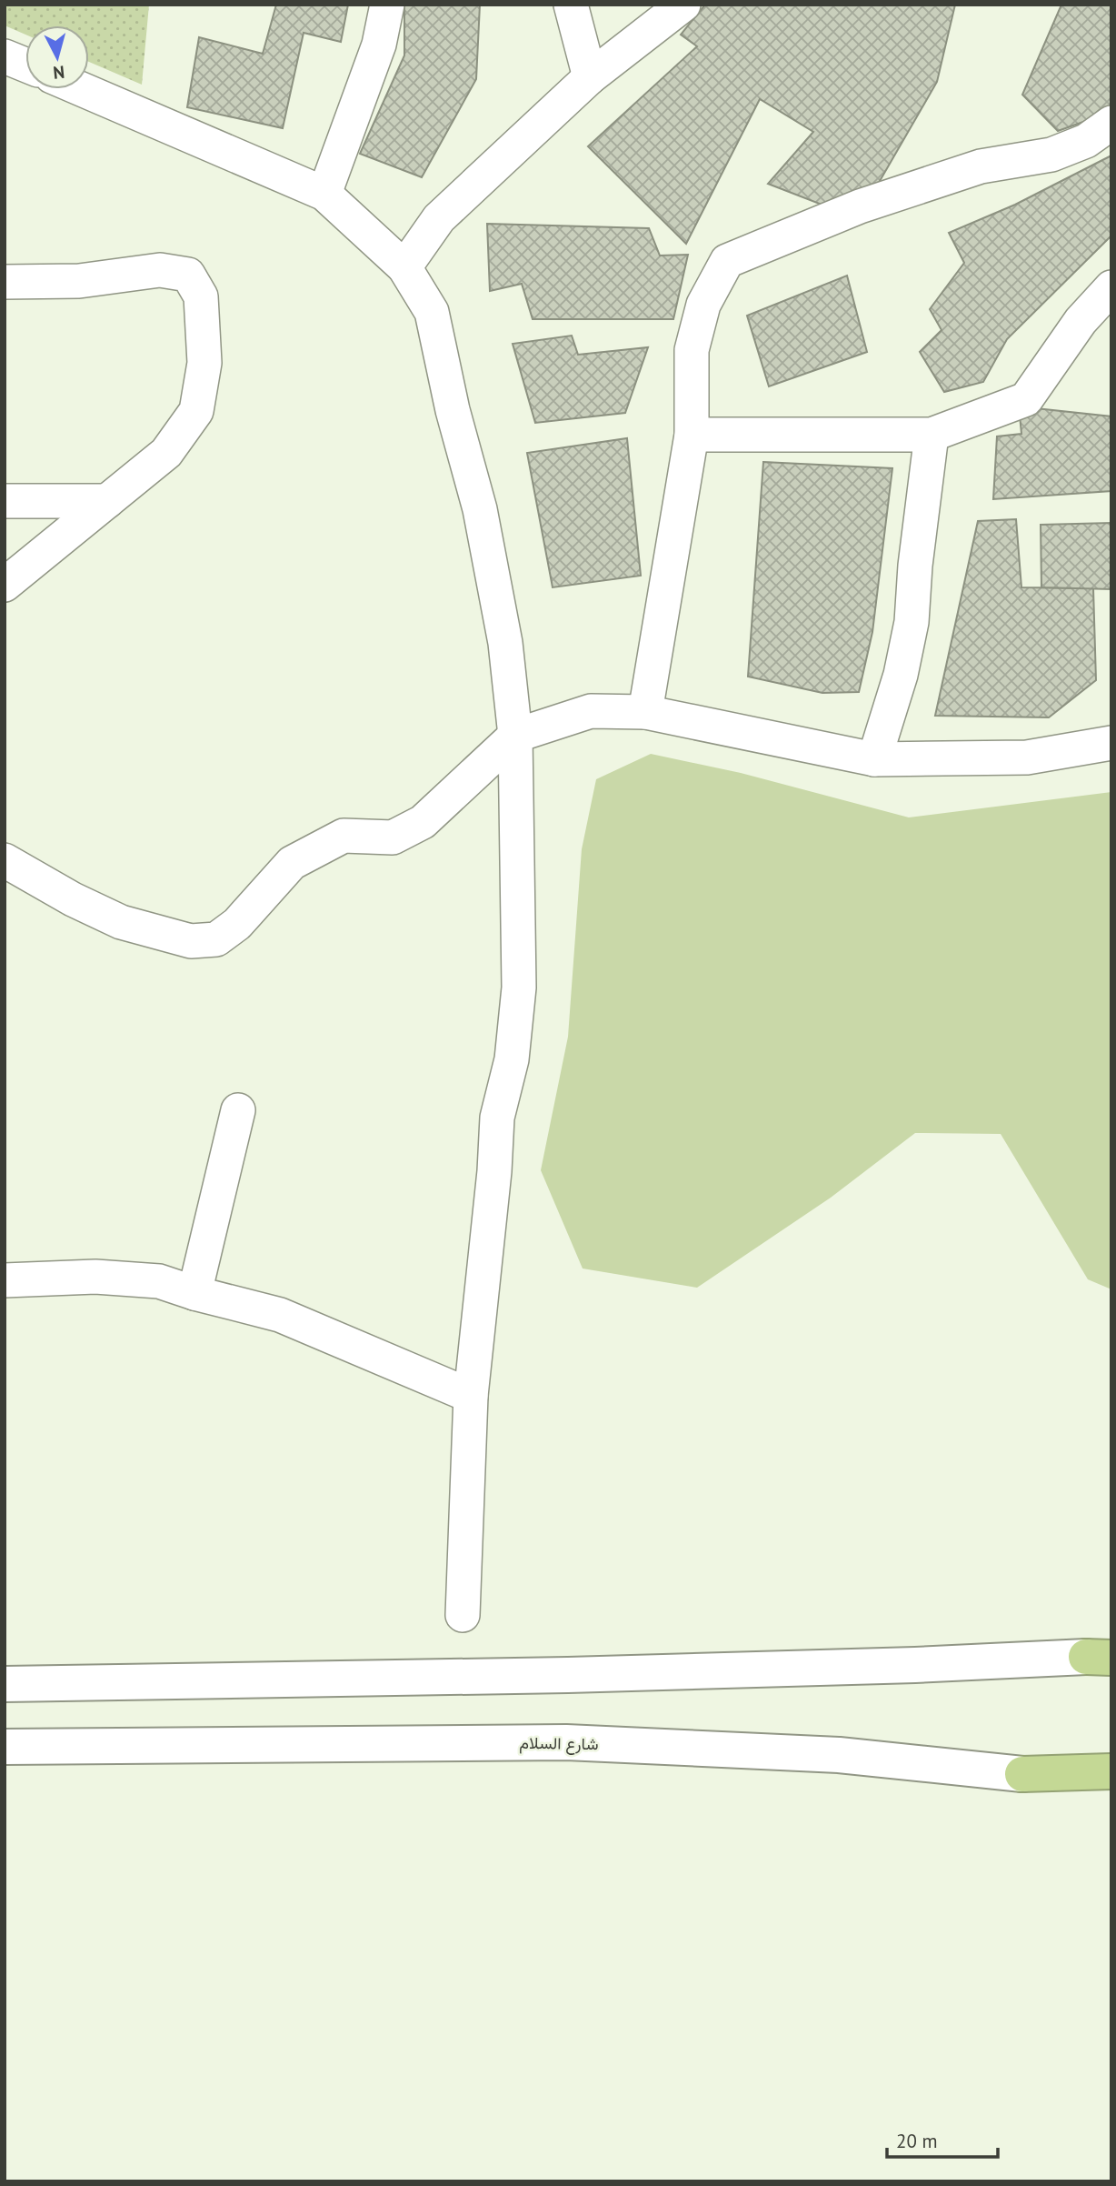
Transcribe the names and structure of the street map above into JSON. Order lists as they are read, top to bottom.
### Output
{
  "streets": {
    "highway": ["شارع السلام"]
  },
  "scale_bar": "20 m",
  "north": "bottom"
}
